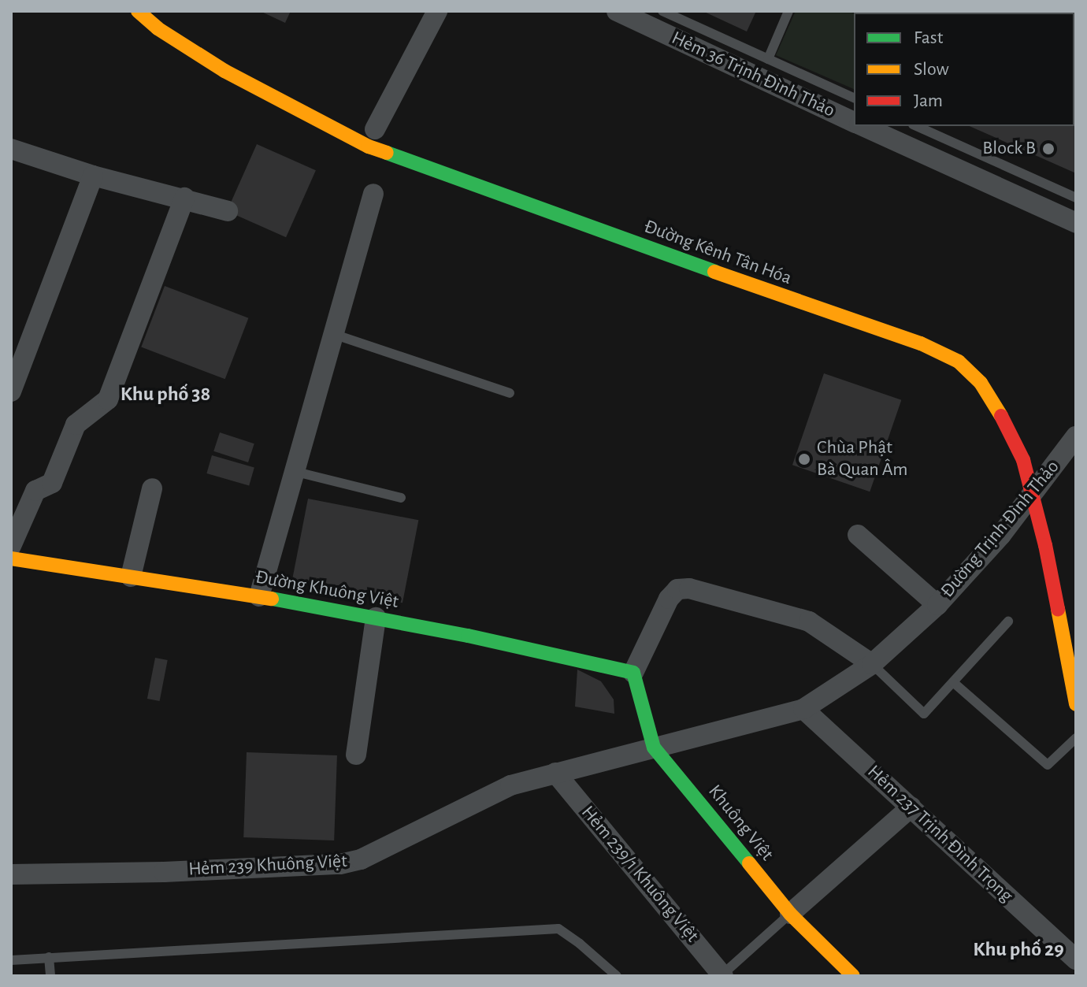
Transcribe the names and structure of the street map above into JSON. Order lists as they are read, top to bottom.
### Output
{
  "streets": {
    "street": [
      "Hẻm 36 Trịnh Đình Thảo",
      "Đường Kênh Tân Hóa",
      "Đường Trịnh Đình Thảo",
      "Đường Khuông Việt",
      "Khuông Việt",
      "Hẻm 237 Trịnh Đình Trọng",
      "Hẻm 239 Khuông Việt",
      "Hẻm 239/1 Khuông Việt"
    ]
  },
  "crossings": [
    ["Đường Kênh Tân Hóa", "Đường Trịnh Đình Thảo"],
    ["Đường Trịnh Đình Thảo", "Khuông Việt"],
    ["Đường Trịnh Đình Thảo", "Hẻm 237 Trịnh Đình Trọng"],
    ["Đường Trịnh Đình Thảo", "Hẻm 239 Khuông Việt"],
    ["Đường Khuông Việt", "Khuông Việt"],
    ["Khuông Việt", "Hẻm 239 Khuông Việt"],
    ["Hẻm 239 Khuông Việt", "Hẻm 239/1 Khuông Việt"]
  ],
  "districts": ["Khu phố 38", "Khu phố 29"],
  "places": ["Block B", "Chùa Phật Bà Quan Âm"],
  "legend": ["Fast", "Slow", "Jam"]
}
